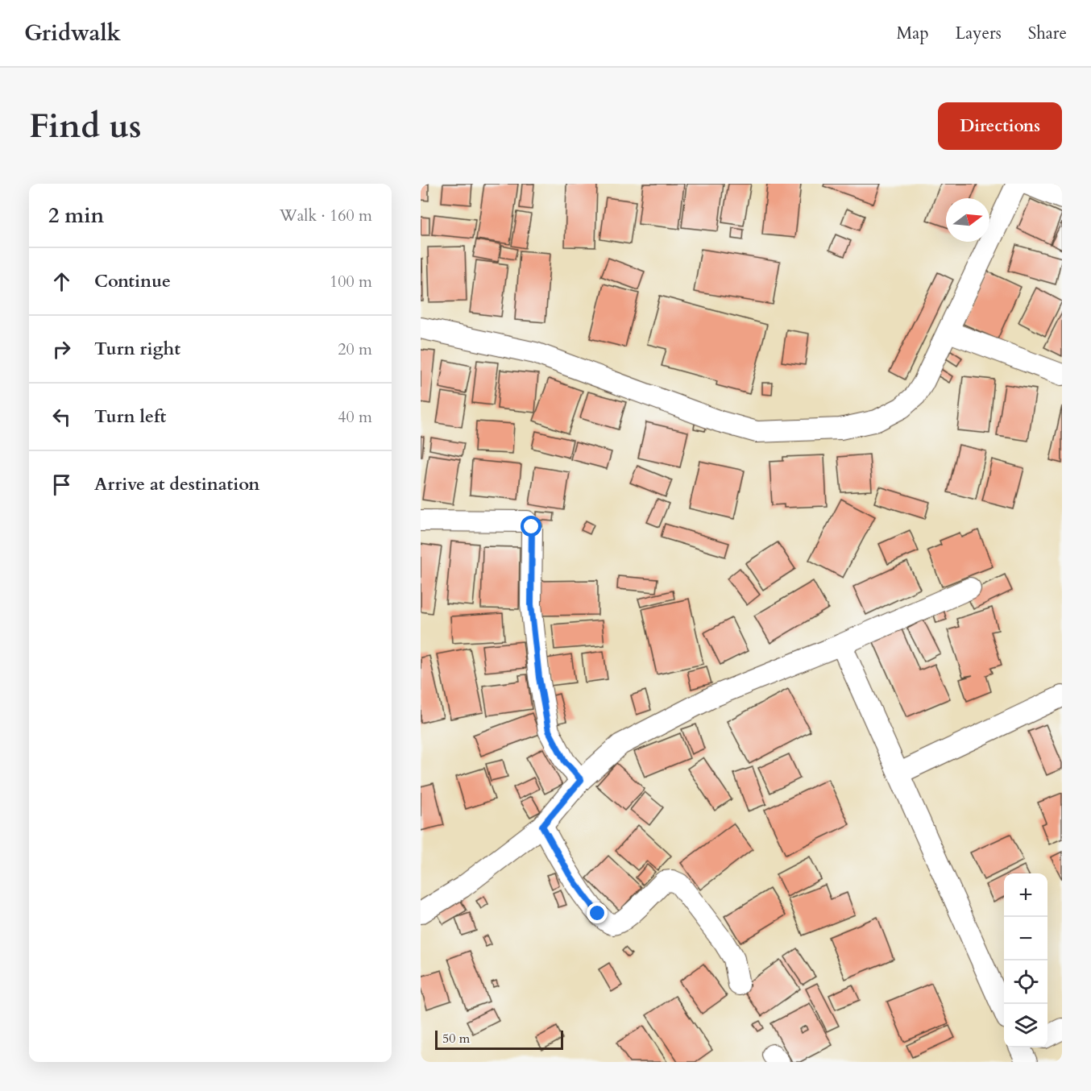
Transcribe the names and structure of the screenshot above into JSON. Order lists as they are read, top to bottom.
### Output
{
  "scale_bar": "50 m",
  "north": "right",
  "page": {
    "header": "Gridwalk",
    "nav": ["Map", "Layers", "Share"],
    "buttons": "Directions",
    "title": "Find us",
    "heading": ["2 min", "Walk · 160 m"],
    "list": [
      ["Continue", "100 m"],
      ["Turn right", "20 m"],
      ["Turn left", "40 m"],
      "Arrive at destination"
    ],
    "map_buttons": ["+", "−"],
    "scale": "50 m"
  }
}
